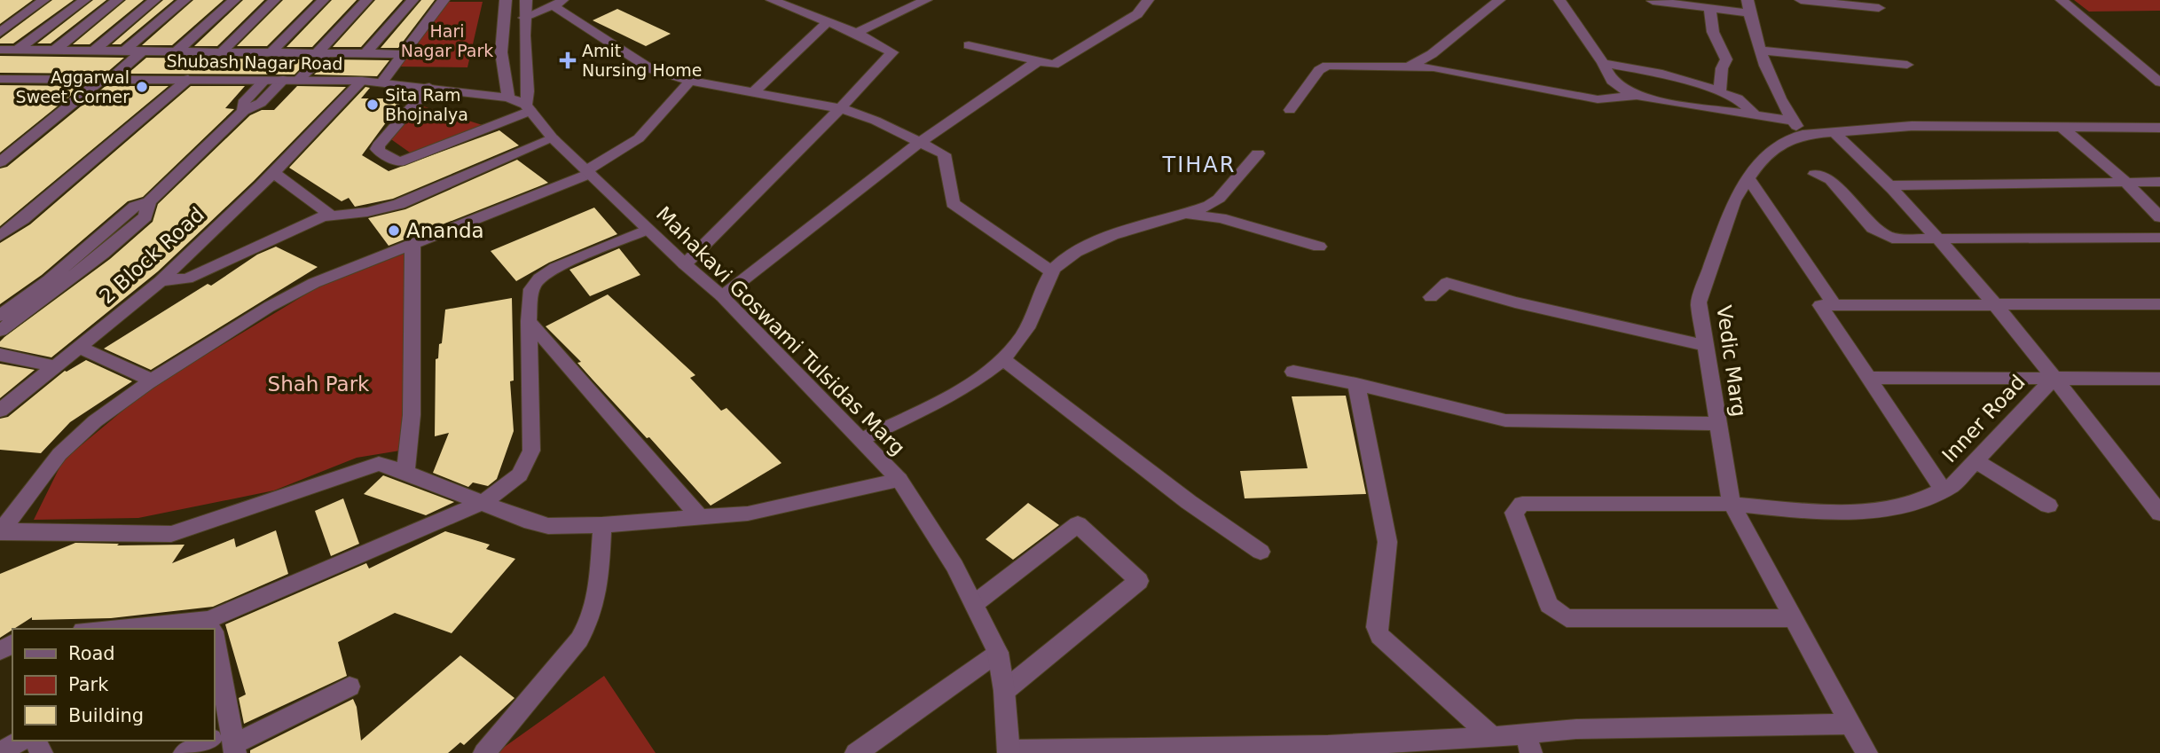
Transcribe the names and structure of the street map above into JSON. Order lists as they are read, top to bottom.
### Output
{
  "streets": {
    "street": [
      "Shubash Nagar Road",
      "2 Block Road",
      "Mahakavi Goswami Tulsidas Marg",
      "Vedic Marg",
      "Inner Road"
    ]
  },
  "crossings": [
    ["Shubash Nagar Road", "2 Block Road"],
    ["Shubash Nagar Road", "Mahakavi Goswami Tulsidas Marg"],
    ["Vedic Marg", "Inner Road"]
  ],
  "districts": ["TIHAR"],
  "parks": ["Hari Nagar Park", "Shah Park"],
  "places": {
    "health": ["Amit Nursing Home"],
    "other": ["Aggarwal Sweet Corner", "Sita Ram Bhojnalya", "Ananda"]
  },
  "legend": ["Road", "Park", "Building"]
}
